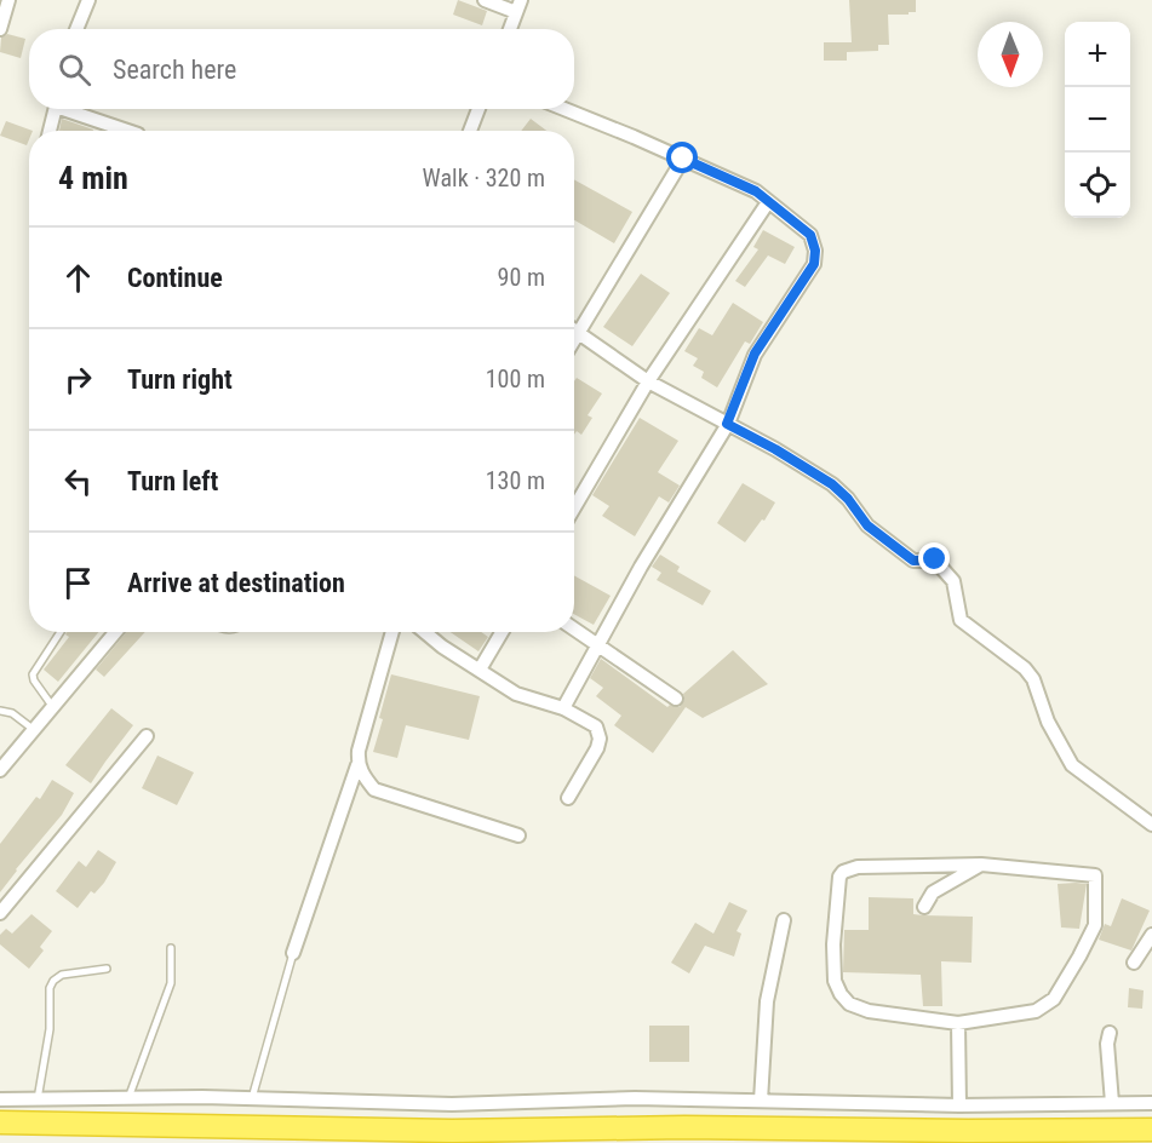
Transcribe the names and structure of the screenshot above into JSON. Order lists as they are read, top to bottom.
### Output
{
  "north": "bottom",
  "page": {
    "map_buttons": ["+", "−"],
    "search": "Search here",
    "heading": ["4 min", "Walk · 320 m"],
    "list": [
      ["Continue", "90 m"],
      ["Turn right", "100 m"],
      ["Turn left", "130 m"],
      "Arrive at destination"
    ]
  }
}
